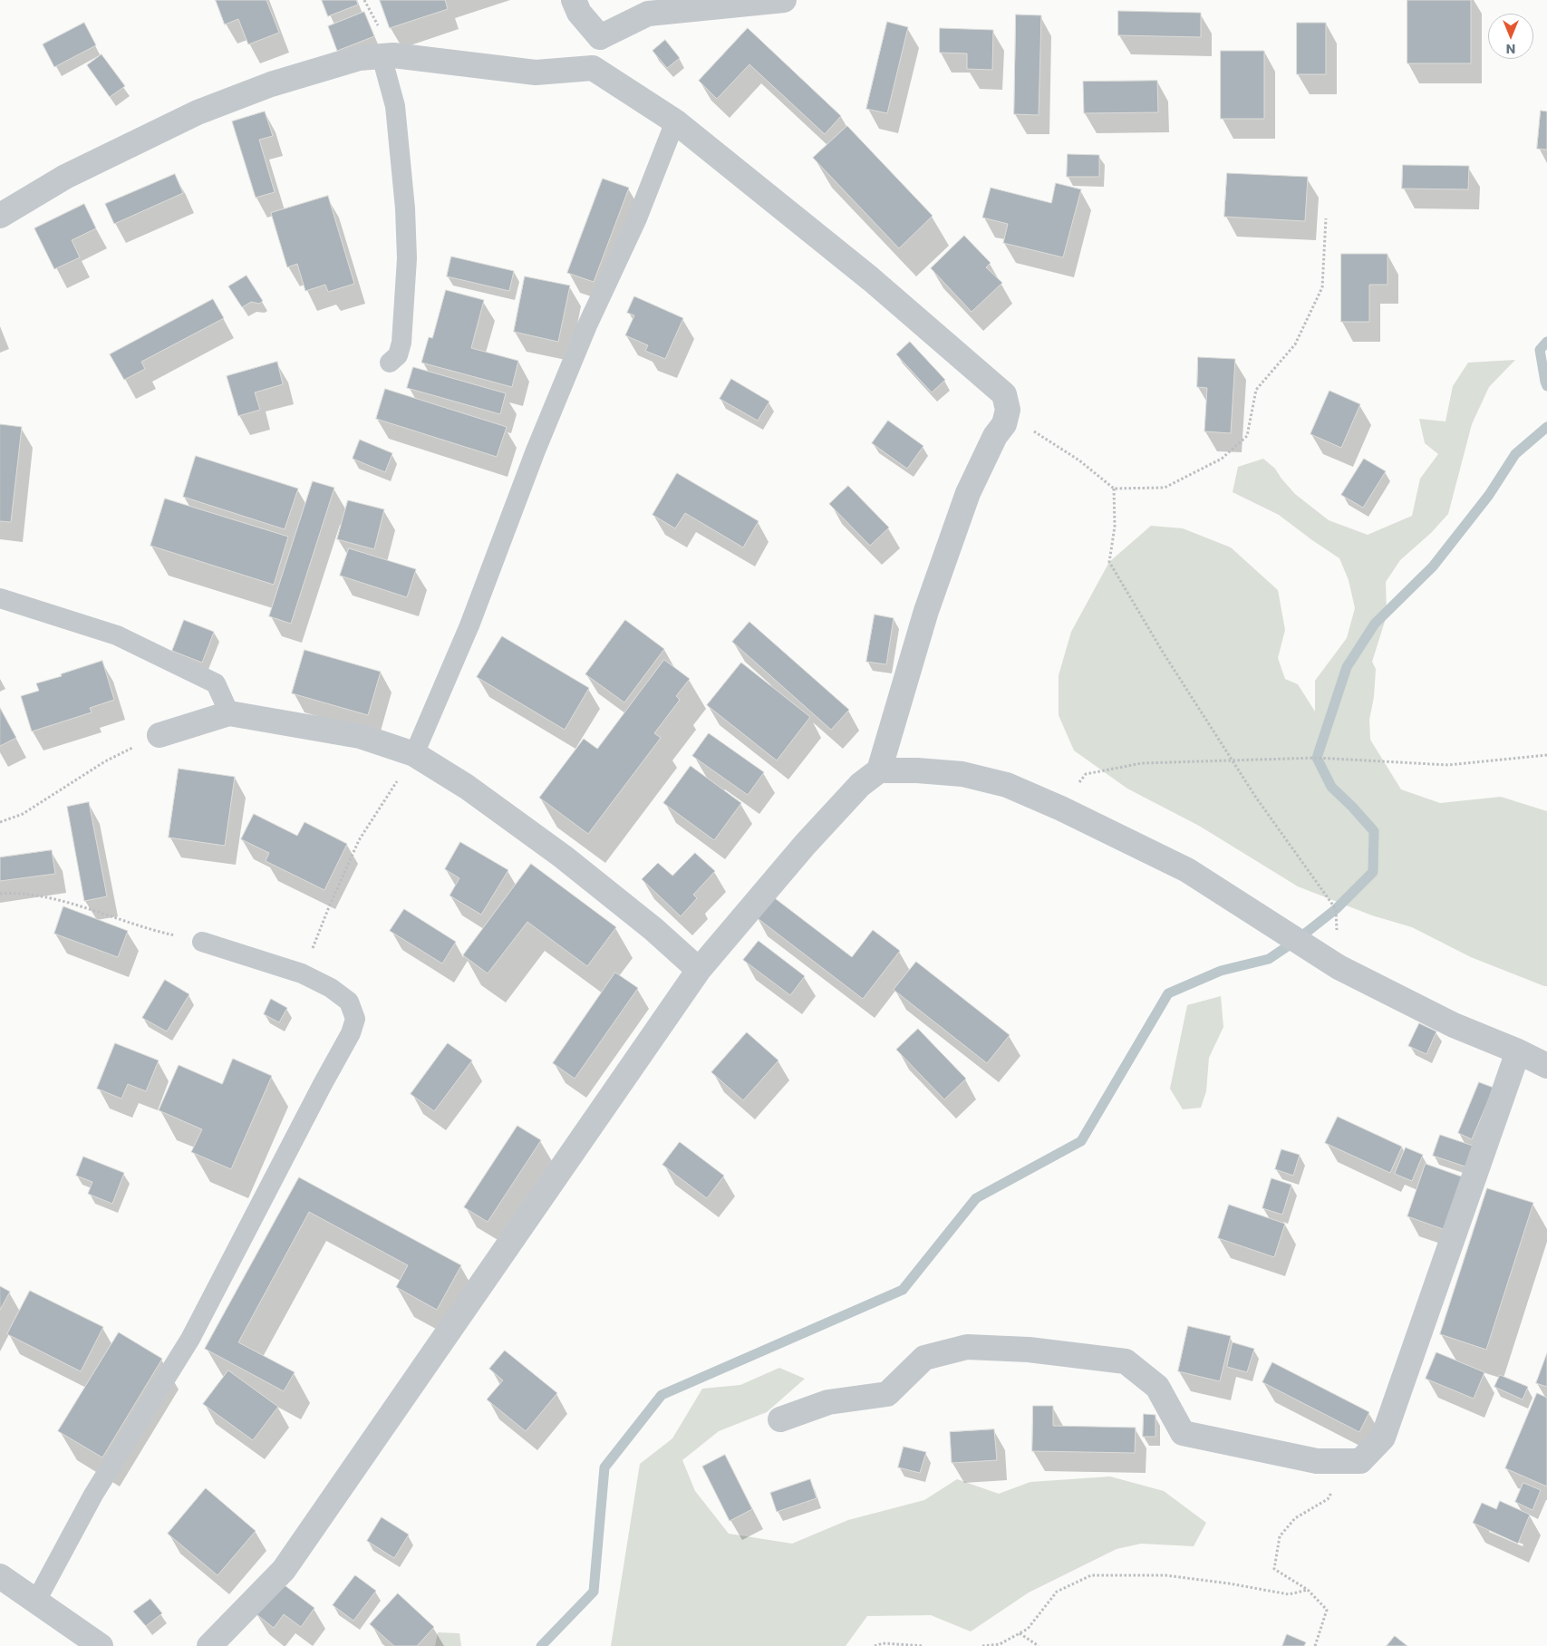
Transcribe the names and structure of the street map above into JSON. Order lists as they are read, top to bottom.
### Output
{
  "north": "bottom"
}
